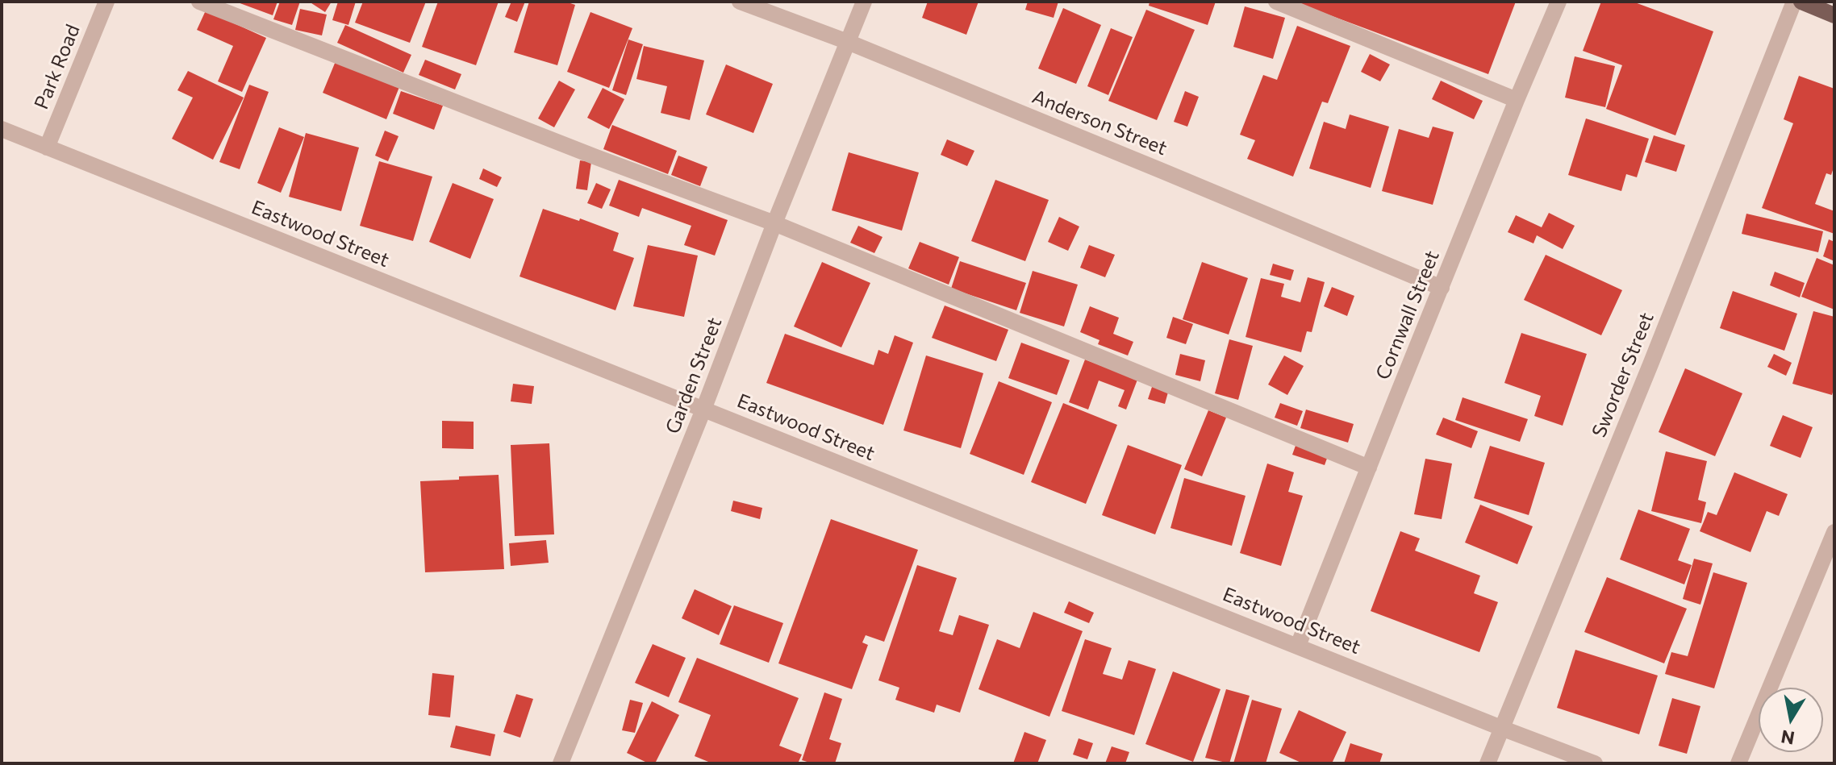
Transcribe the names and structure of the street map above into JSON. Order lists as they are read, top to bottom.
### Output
{
  "streets": {
    "street": [
      "Park Road",
      "Anderson Street",
      "Eastwood Street",
      "Cornwall Street",
      "Sworder Street",
      "Garden Street"
    ]
  },
  "crossings": [
    ["Park Road", "Eastwood Street"],
    ["Anderson Street", "Cornwall Street"],
    ["Anderson Street", "Garden Street"],
    ["Eastwood Street", "Cornwall Street"],
    ["Eastwood Street", "Sworder Street"],
    ["Eastwood Street", "Garden Street"]
  ],
  "north": "bottom"
}
